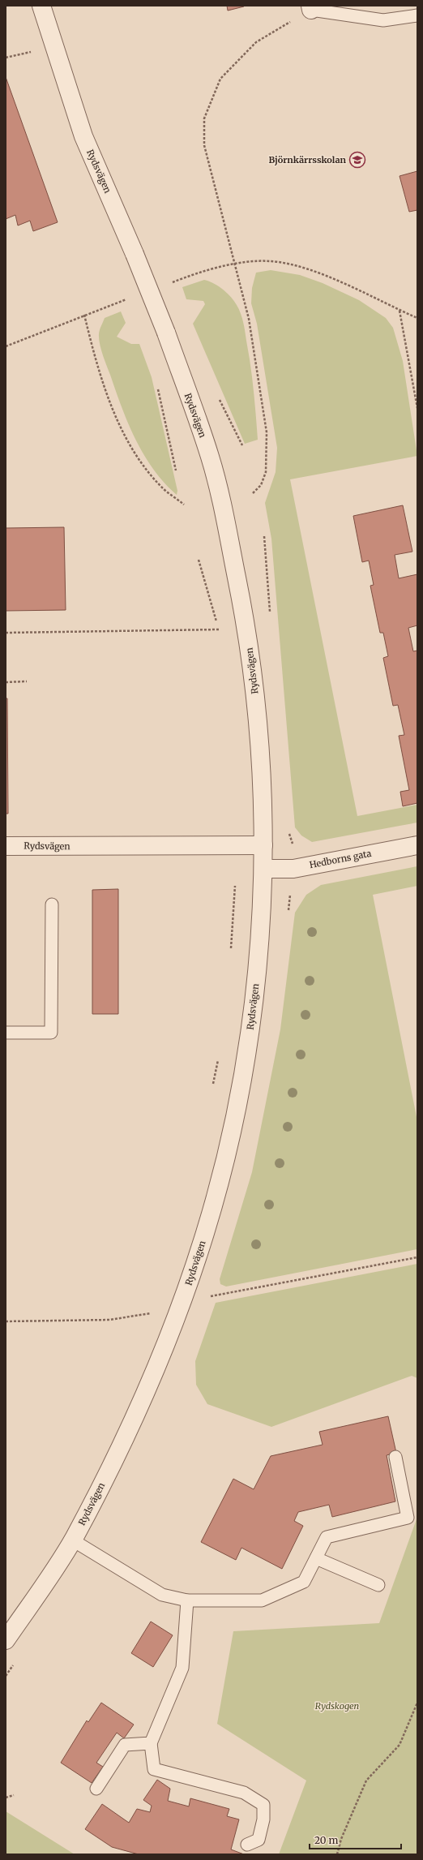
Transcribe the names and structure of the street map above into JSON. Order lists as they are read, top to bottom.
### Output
{
  "streets": {
    "street": ["Rydsvägen", "Hedborns gata"]
  },
  "crossings": [
    ["Rydsvägen", "Hedborns gata"]
  ],
  "parks": ["Rydskogen"],
  "places": {
    "school or university": ["Björnkärrsskolan"]
  },
  "scale_bar": "20 m"
}
